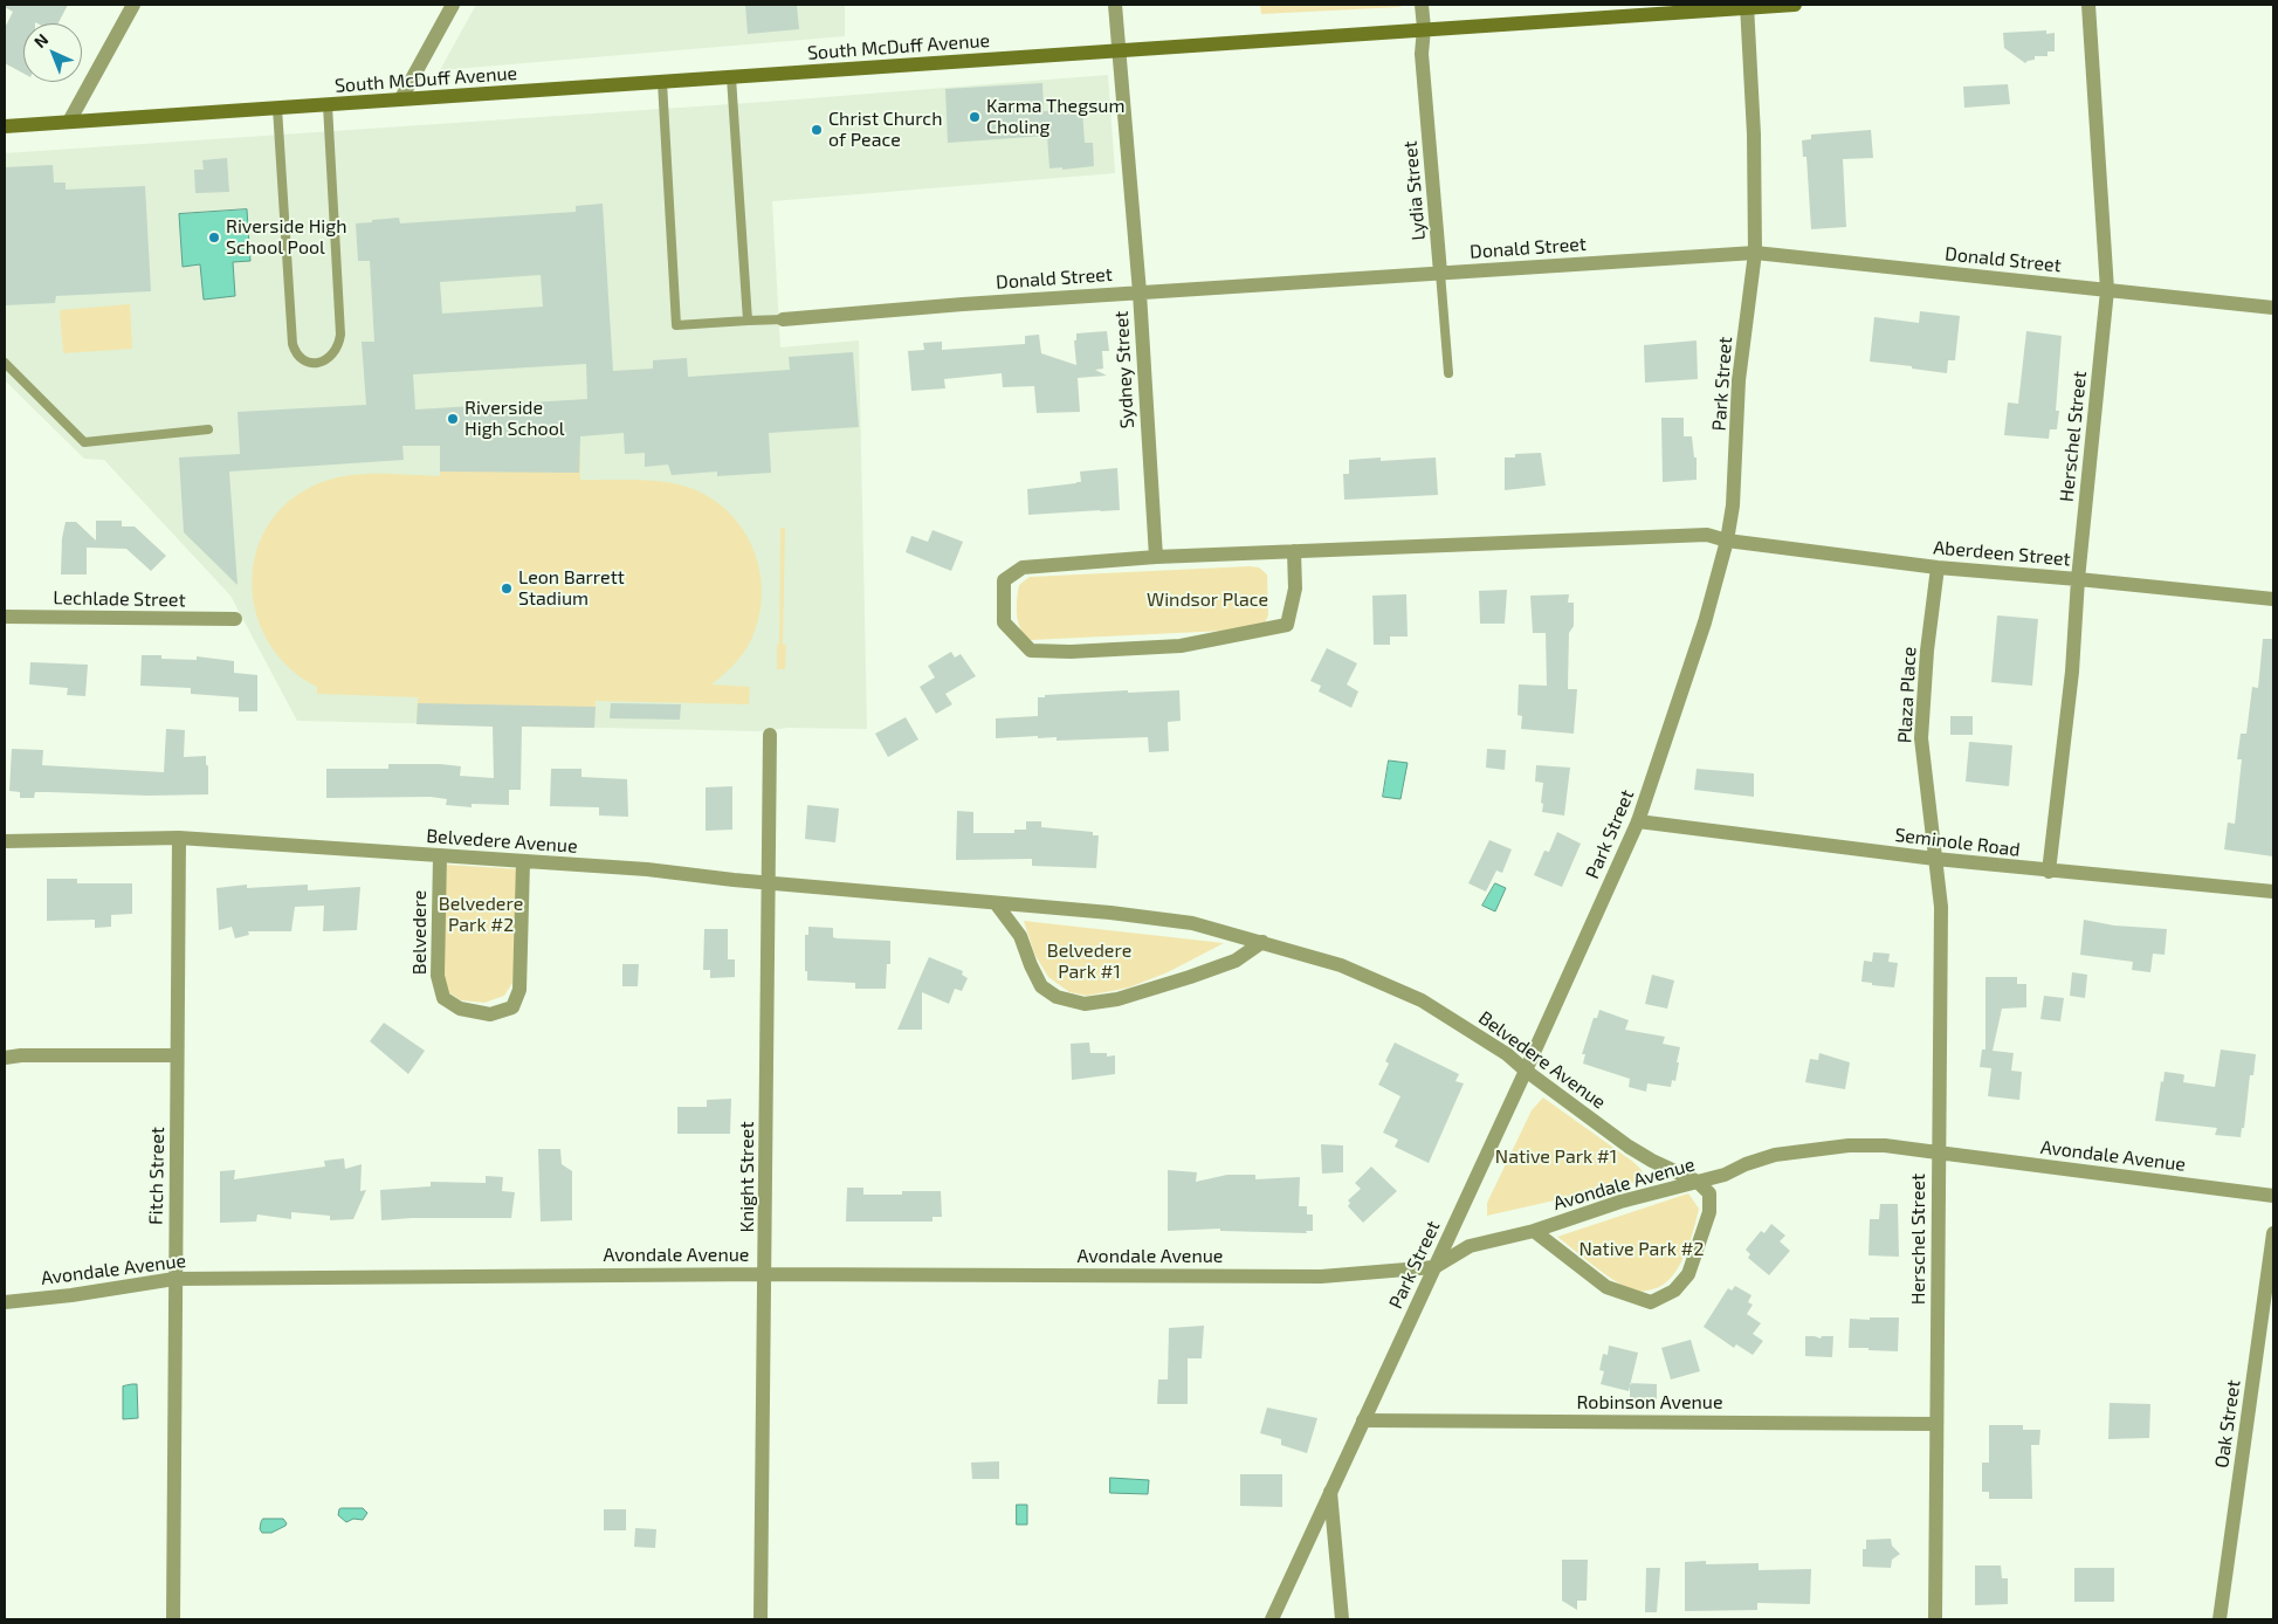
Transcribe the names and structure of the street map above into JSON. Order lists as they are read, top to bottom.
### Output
{
  "streets": {
    "main road": ["South McDuff Avenue"],
    "street": [
      "Lydia Street",
      "Donald Street",
      "Sydney Street",
      "Park Street",
      "Herschel Street",
      "Aberdeen Street",
      "Lechlade Street",
      "Plaza Place",
      "Belvedere Avenue",
      "Seminole Road",
      "Belvedere",
      "Avondale Avenue",
      "Fitch Street",
      "Knight Street",
      "Robinson Avenue",
      "Oak Street"
    ]
  },
  "crossings": [
    ["South McDuff Avenue", "Lydia Street"],
    ["South McDuff Avenue", "Sydney Street"],
    ["South McDuff Avenue", "Park Street"],
    ["Lydia Street", "Donald Street"],
    ["Donald Street", "Sydney Street"],
    ["Donald Street", "Park Street"],
    ["Donald Street", "Herschel Street"],
    ["Park Street", "Aberdeen Street"],
    ["Park Street", "Belvedere Avenue"],
    ["Park Street", "Seminole Road"],
    ["Park Street", "Avondale Avenue"],
    ["Park Street", "Robinson Avenue"],
    ["Herschel Street", "Aberdeen Street"],
    ["Herschel Street", "Plaza Place"],
    ["Herschel Street", "Seminole Road"],
    ["Herschel Street", "Avondale Avenue"],
    ["Herschel Street", "Robinson Avenue"],
    ["Aberdeen Street", "Plaza Place"],
    ["Plaza Place", "Seminole Road"],
    ["Belvedere Avenue", "Belvedere"],
    ["Belvedere Avenue", "Avondale Avenue"],
    ["Belvedere Avenue", "Fitch Street"],
    ["Belvedere Avenue", "Knight Street"],
    ["Avondale Avenue", "Fitch Street"],
    ["Avondale Avenue", "Knight Street"]
  ],
  "parks": [
    "Windsor Place",
    "Belvedere Park #2",
    "Belvedere Park #1",
    "Native Park #1",
    "Native Park #2"
  ],
  "places": [
    "Karma Thegsum Choling",
    "Christ Church of Peace",
    "Riverside High School Pool",
    "Riverside High School",
    "Leon Barrett Stadium"
  ],
  "north": "top left"
}
